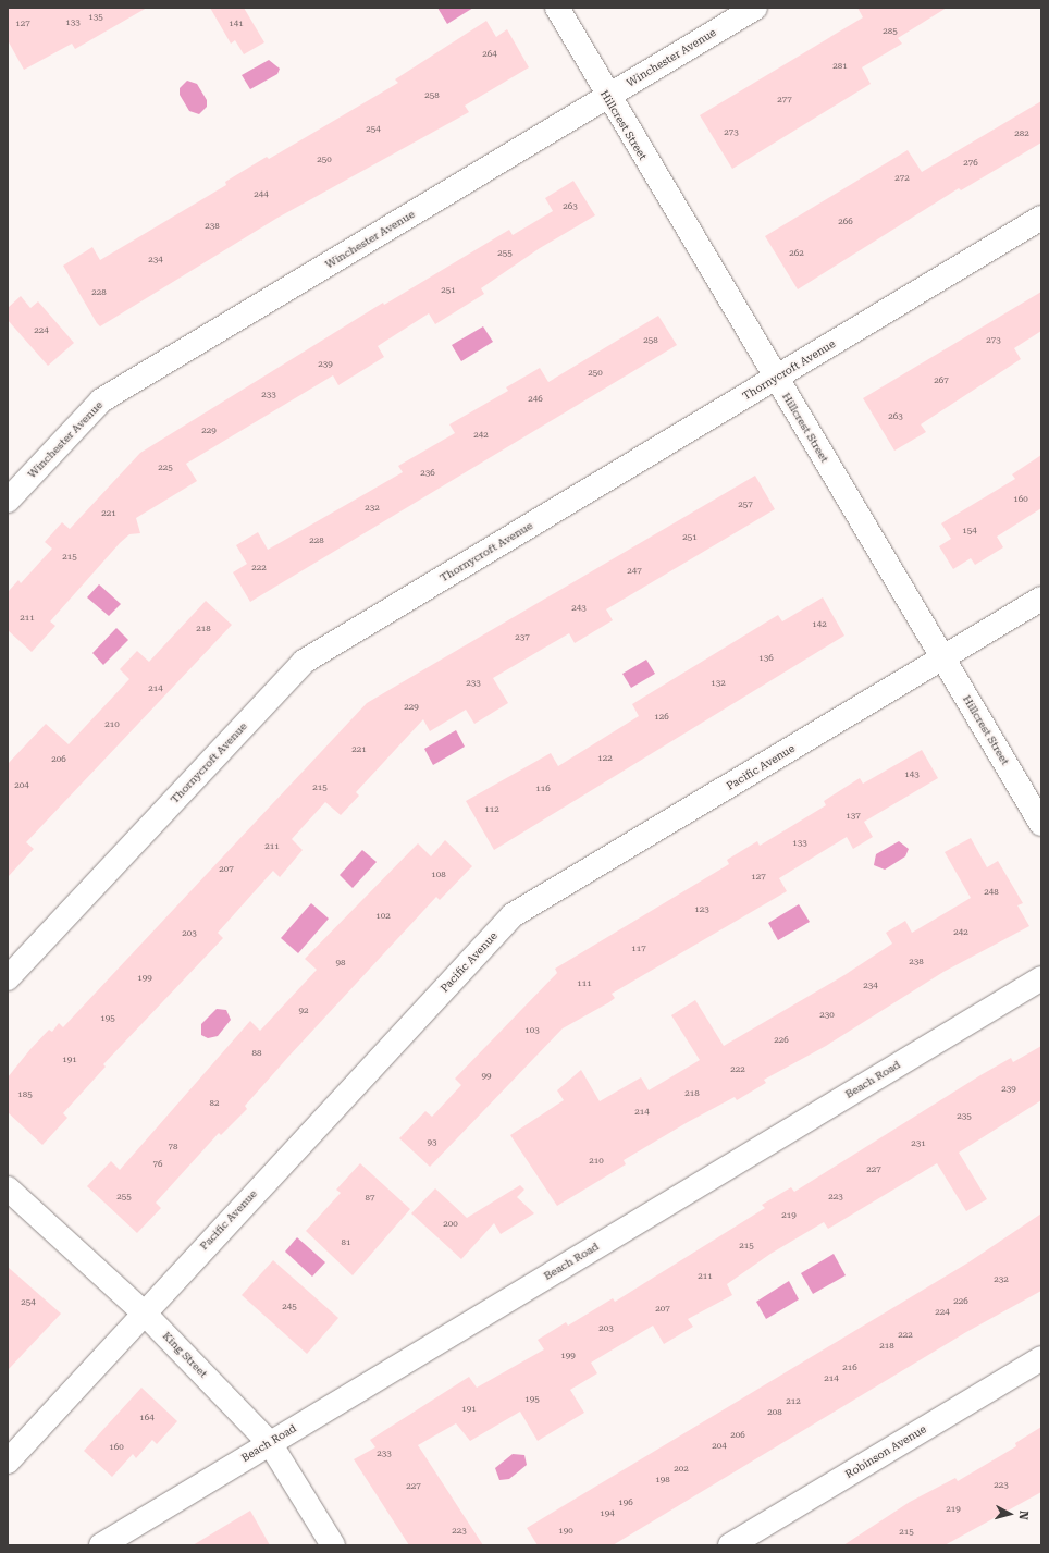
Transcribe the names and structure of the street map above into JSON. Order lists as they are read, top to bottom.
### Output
{
  "streets": {
    "street": [
      "Winchester Avenue",
      "Hillcrest Street",
      "Thornycroft Avenue",
      "Pacific Avenue",
      "Beach Road",
      "King Street",
      "Robinson Avenue"
    ]
  },
  "crossings": [
    ["Winchester Avenue", "Hillcrest Street"],
    ["Hillcrest Street", "Thornycroft Avenue"],
    ["Hillcrest Street", "Pacific Avenue"],
    ["Pacific Avenue", "King Street"],
    ["Beach Road", "King Street"]
  ],
  "house_numbers": [
    "135",
    "133",
    "127",
    "141",
    "285",
    "264",
    "281",
    "258",
    "277",
    "254",
    "273",
    "282",
    "250",
    "276",
    "272",
    "244",
    "263",
    "266",
    "238",
    "255",
    "262",
    "234",
    "251",
    "228",
    "224",
    "258",
    "273",
    "239",
    "250",
    "267",
    "233",
    "246",
    "263",
    "229",
    "242",
    "225",
    "236",
    "160",
    "257",
    "232",
    "221",
    "154",
    "251",
    "228",
    "215",
    "222",
    "247",
    "243",
    "211",
    "142",
    "218",
    "237",
    "136",
    "233",
    "132",
    "214",
    "229",
    "126",
    "210",
    "221",
    "122",
    "206",
    "143",
    "204",
    "215",
    "116",
    "112",
    "137",
    "133",
    "211",
    "207",
    "108",
    "127",
    "248",
    "123",
    "102",
    "242",
    "203",
    "117",
    "238",
    "98",
    "199",
    "111",
    "234",
    "92",
    "230",
    "195",
    "103",
    "226",
    "88",
    "191",
    "222",
    "99",
    "239",
    "218",
    "185",
    "82",
    "214",
    "235",
    "93",
    "231",
    "78",
    "210",
    "76",
    "227",
    "255",
    "223",
    "87",
    "219",
    "200",
    "81",
    "215",
    "211",
    "232",
    "226",
    "254",
    "245",
    "207",
    "224",
    "203",
    "222",
    "218",
    "199",
    "216",
    "214",
    "195",
    "212",
    "191",
    "208",
    "164",
    "206",
    "204",
    "160",
    "233",
    "202",
    "198",
    "223",
    "227",
    "196",
    "219",
    "194",
    "223",
    "190",
    "215"
  ],
  "north": "right"
}
